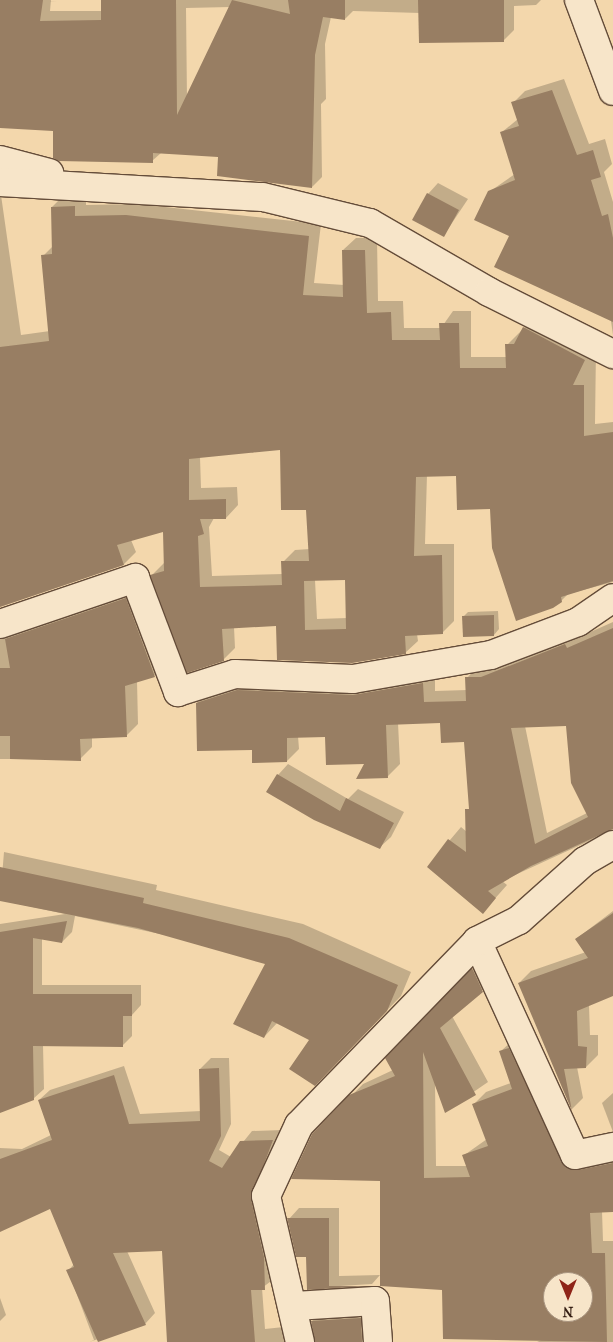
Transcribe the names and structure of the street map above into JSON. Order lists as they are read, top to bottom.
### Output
{
  "north": "bottom"
}
